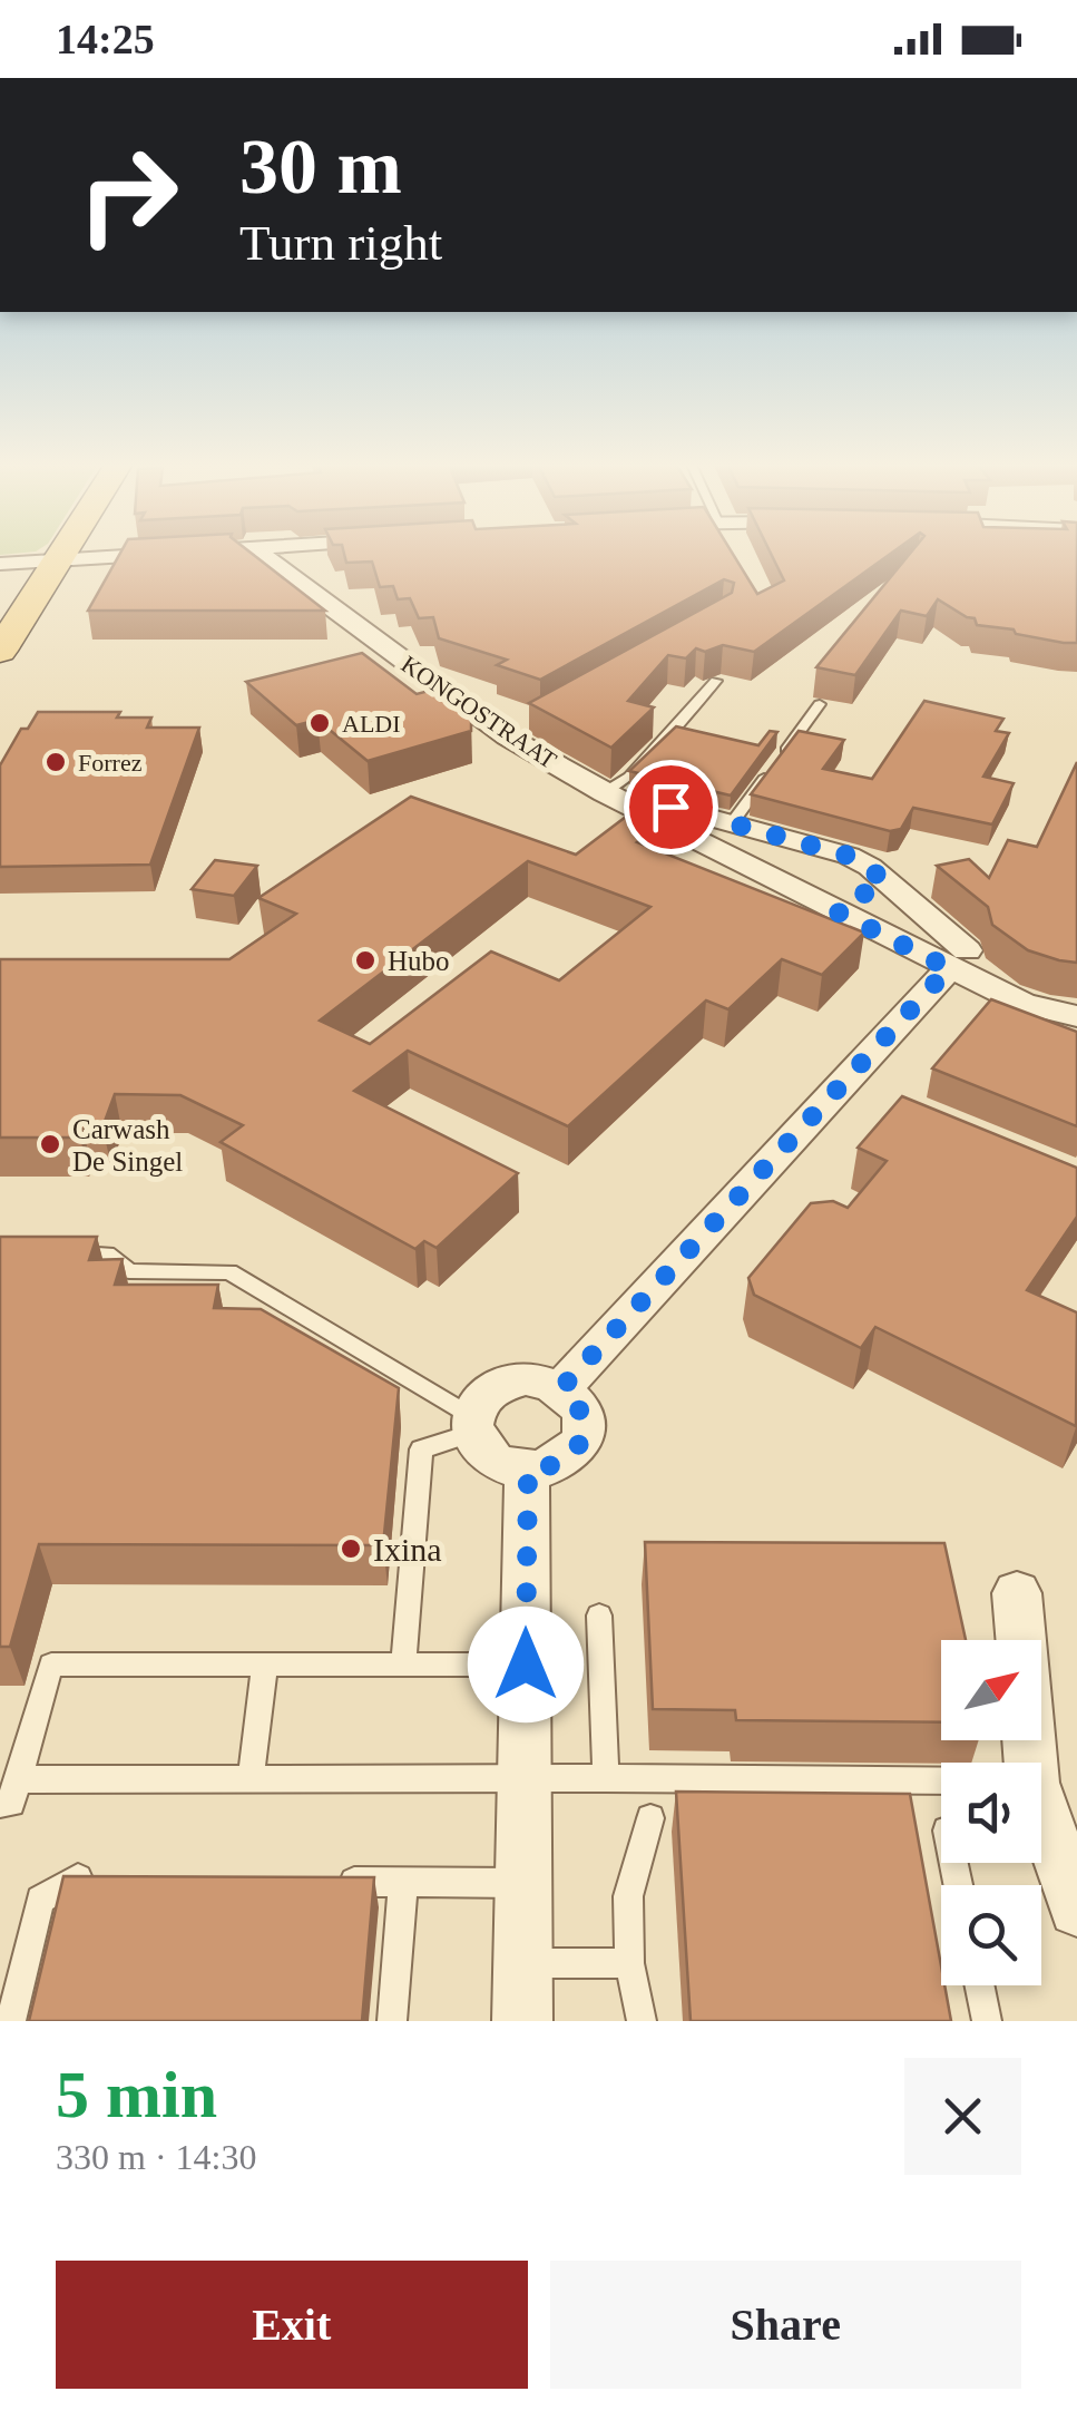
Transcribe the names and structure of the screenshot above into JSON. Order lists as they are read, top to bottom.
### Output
{
  "streets": {
    "street": ["KONGOSTRAAT"]
  },
  "places": [
    "ALDI",
    "Forrez",
    "Hubo",
    "Carwash De Singel",
    "Ixina"
  ],
  "north": "top right",
  "page": {
    "status": "14:25",
    "turn": ["30 m", "Turn right"],
    "heading": ["5 min", "330 m · 14:30"],
    "buttons": ["Exit", "Share"]
  }
}
